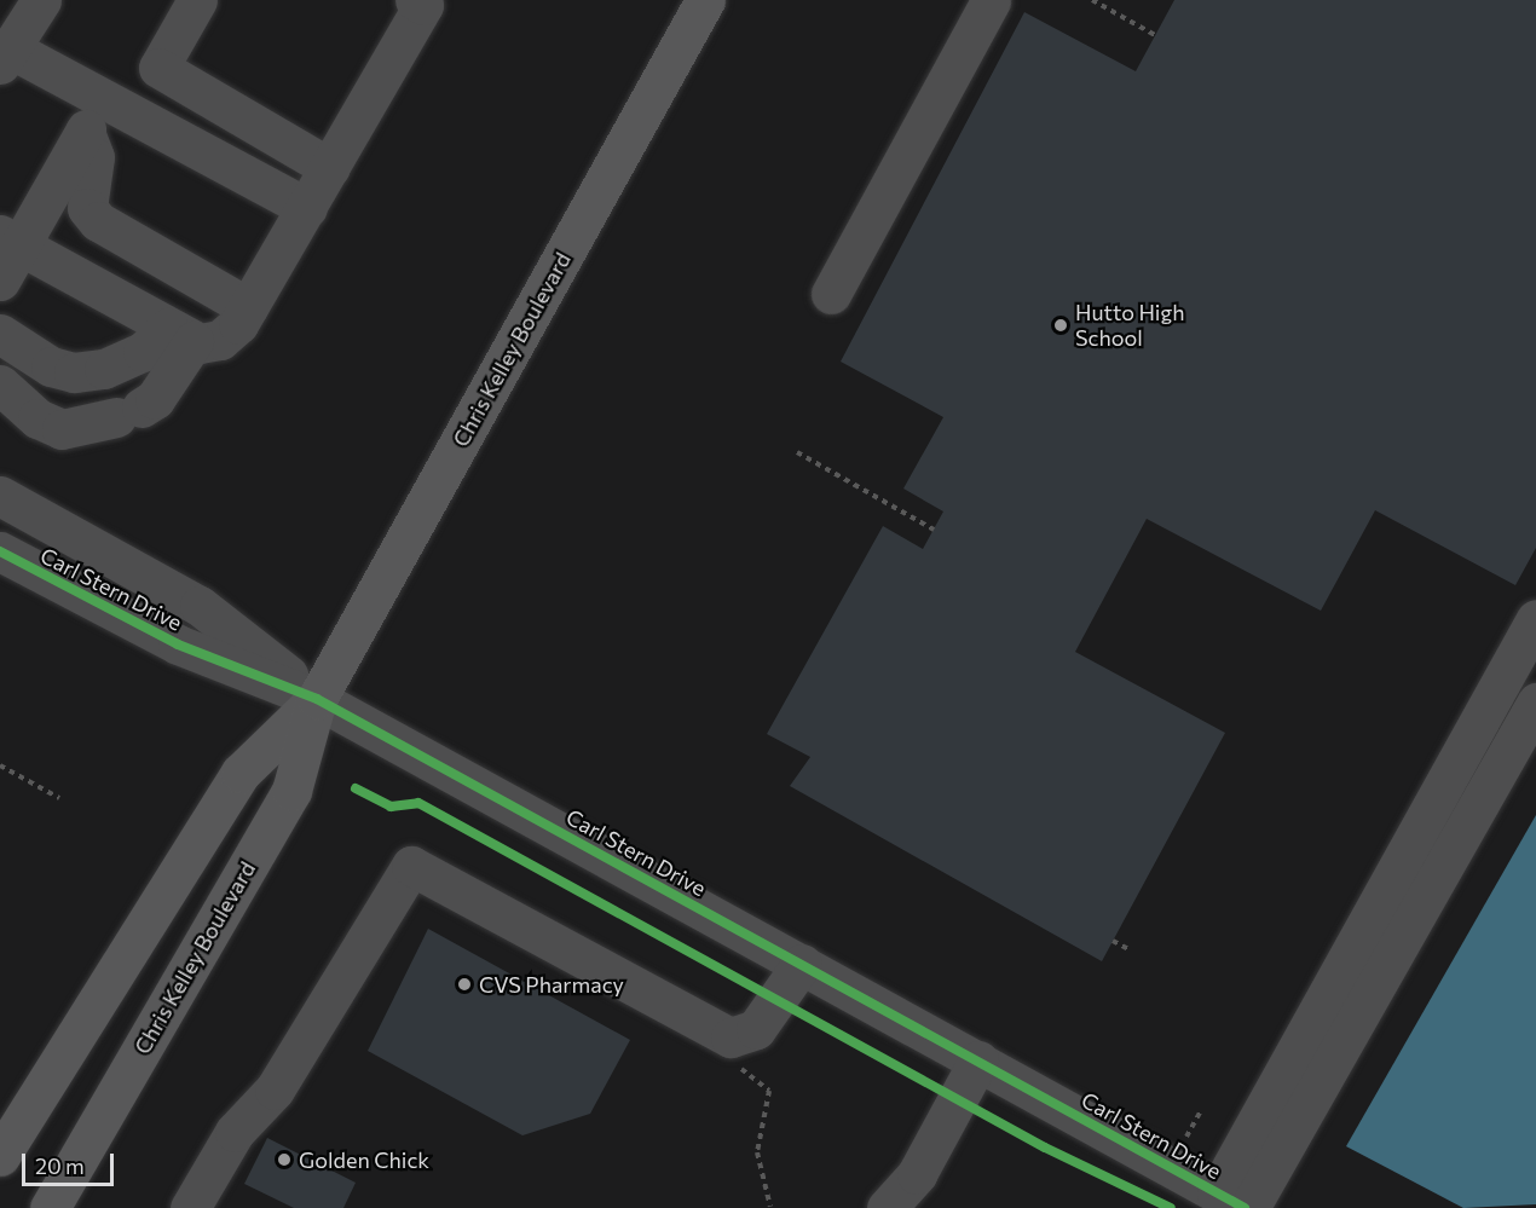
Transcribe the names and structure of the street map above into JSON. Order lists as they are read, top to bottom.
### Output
{
  "streets": {
    "main road": ["Chris Kelley Boulevard"],
    "street": ["Carl Stern Drive"]
  },
  "crossings": [
    ["Chris Kelley Boulevard", "Carl Stern Drive"]
  ],
  "places": ["Hutto High School", "CVS Pharmacy", "Golden Chick"],
  "scale_bar": "20 m"
}
